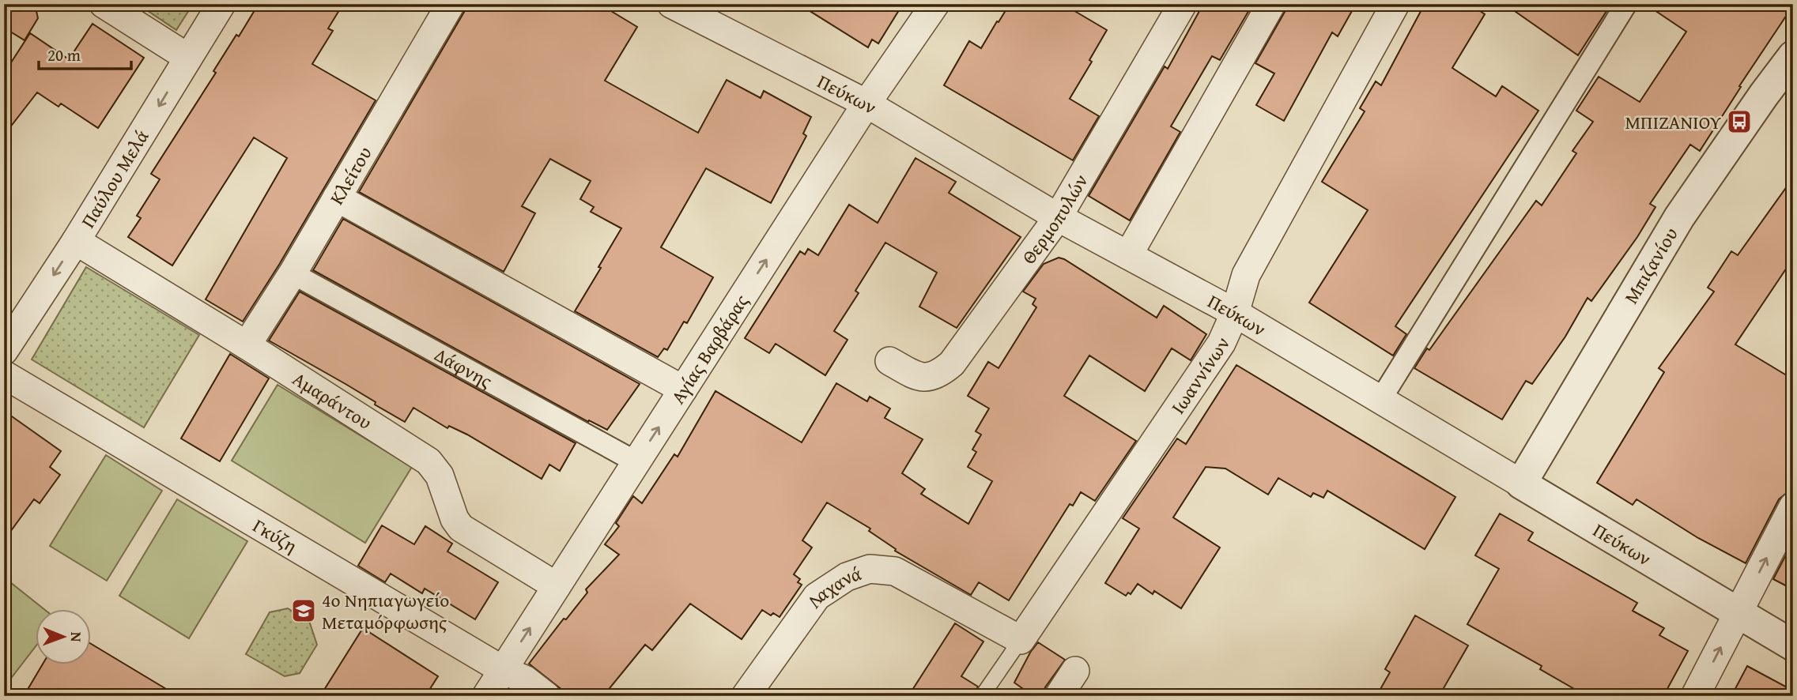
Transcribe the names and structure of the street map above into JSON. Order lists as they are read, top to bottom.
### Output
{
  "streets": {
    "street": [
      "Πεύκων",
      "Κλείτου",
      "Παύλου Μελά",
      "Θερμοπυλών",
      "Μπιζανίου",
      "Αγίας Βαρβάρας",
      "Δάφνης",
      "Ιωαννίνων",
      "Αμαράντου",
      "Γκύζη",
      "Λαχανά"
    ]
  },
  "crossings": [
    ["Πεύκων", "Θερμοπυλών"],
    ["Πεύκων", "Μπιζανίου"],
    ["Πεύκων", "Αγίας Βαρβάρας"],
    ["Πεύκων", "Ιωαννίνων"],
    ["Κλείτου", "Δάφνης"],
    ["Κλείτου", "Αμαράντου"],
    ["Παύλου Μελά", "Αμαράντου"],
    ["Αγίας Βαρβάρας", "Δάφνης"],
    ["Αγίας Βαρβάρας", "Αμαράντου"],
    ["Αγίας Βαρβάρας", "Γκύζη"],
    ["Ιωαννίνων", "Λαχανά"]
  ],
  "one_way": ["Παύλου Μελά", "Αγίας Βαρβάρας"],
  "places": {
    "bus stop": ["ΜΠΙΖΑΝΙΟΥ"],
    "school or university": ["4ο Νηπιαγωγείο Μεταμόρφωσης"]
  },
  "scale_bar": "20 m",
  "north": "right"
}
